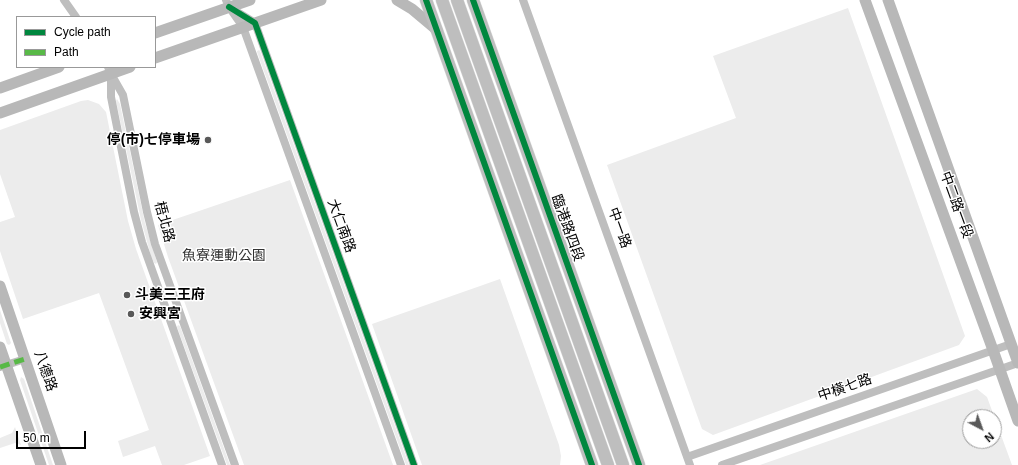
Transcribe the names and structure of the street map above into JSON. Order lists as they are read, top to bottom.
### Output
{
  "streets": {
    "main road": ["臨港路四段"],
    "street": [
      "中二路一段",
      "梧北路",
      "大仁南路",
      "中一路",
      "八德路",
      "中橫七路"
    ]
  },
  "crossings": [
    ["中二路一段", "中橫七路"],
    ["中一路", "中橫七路"]
  ],
  "parks": ["魚寮運動公園"],
  "places": ["停(市)七停車場", "斗美三王府", "安興宮"],
  "legend": ["Cycle path", "Path"],
  "scale_bar": "50 m",
  "north": "bottom right"
}
